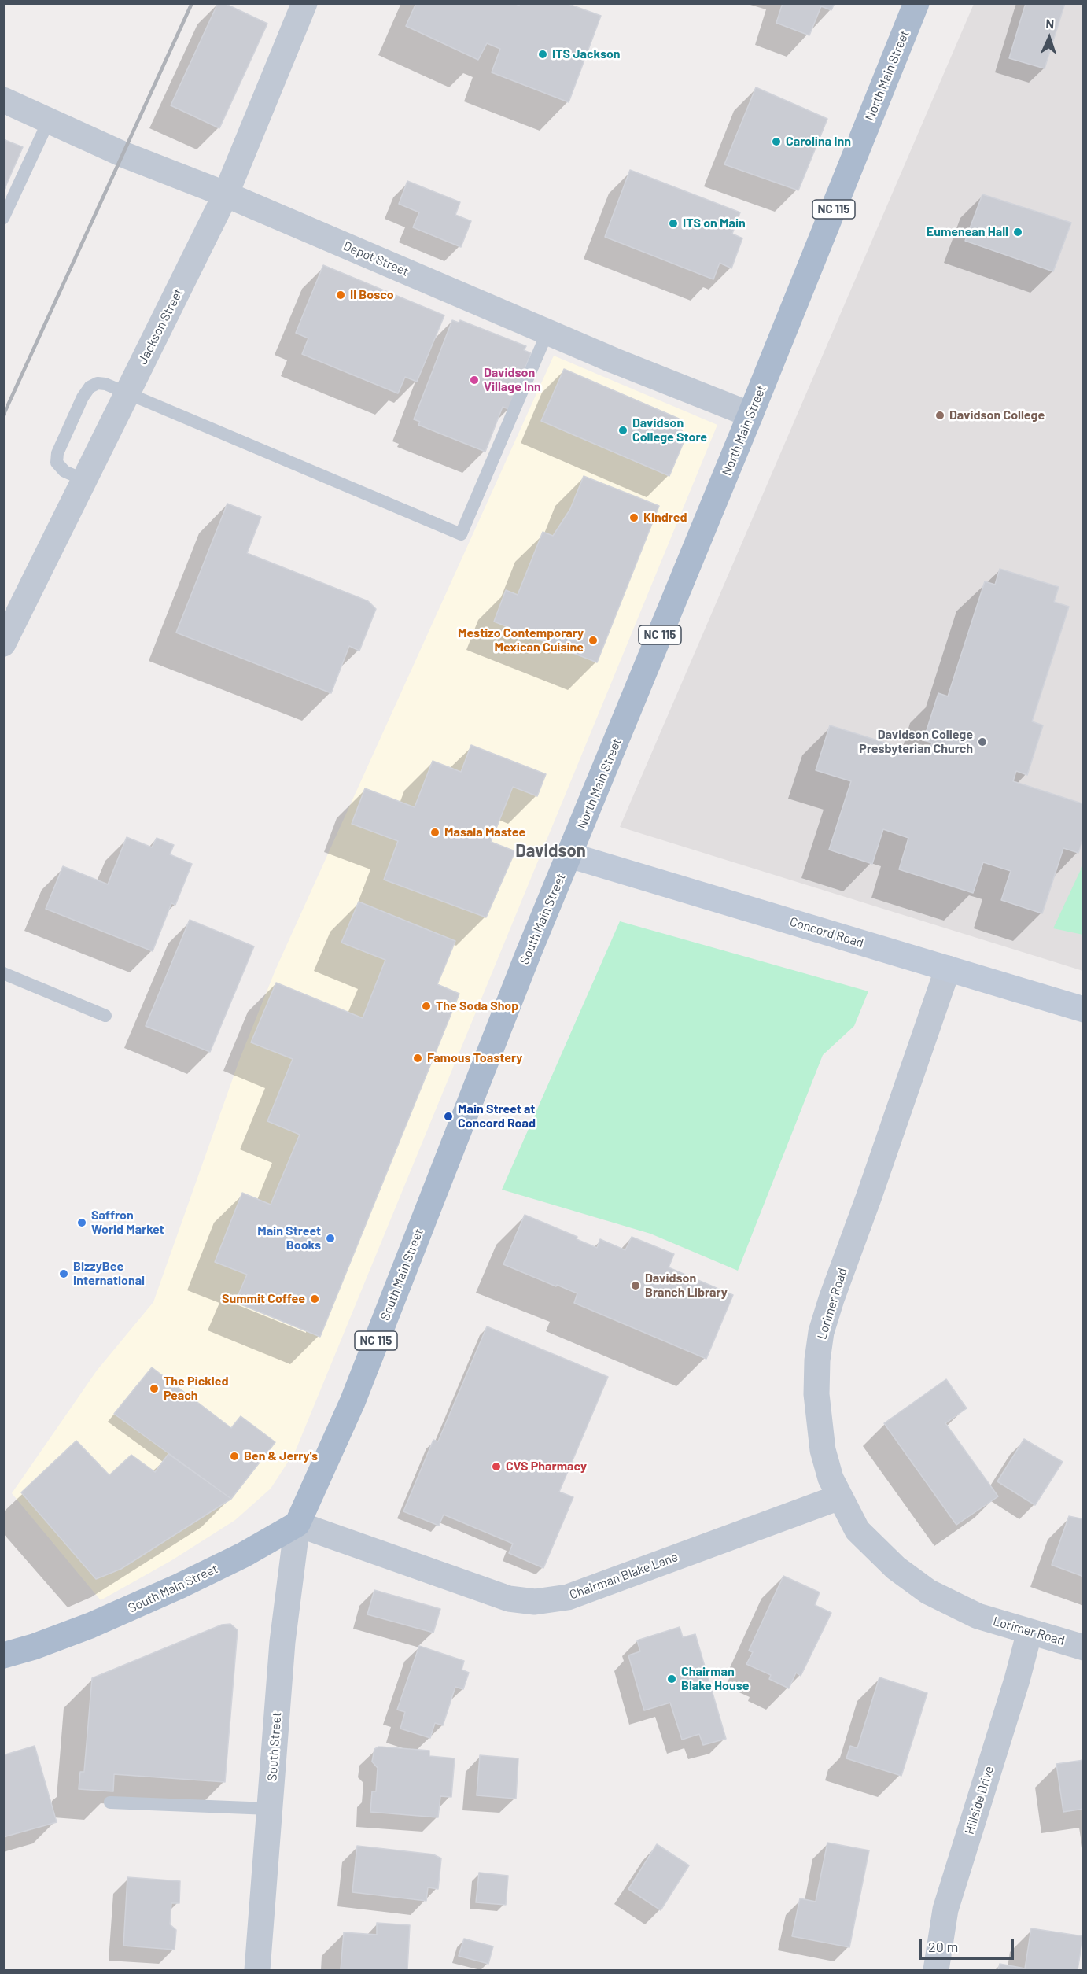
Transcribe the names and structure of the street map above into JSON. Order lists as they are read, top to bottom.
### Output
{
  "streets": {
    "main road": [
      "North Main Street",
      "NC 115",
      "South Main Street",
      "Concord Road"
    ],
    "street": [
      "Depot Street",
      "Jackson Street",
      "Lorimer Road",
      "Chairman Blake Lane",
      "South Street",
      "Hillside Drive"
    ]
  },
  "crossings": [
    ["North Main Street", "Depot Street"],
    ["North Main Street", "South Main Street"],
    ["North Main Street", "Concord Road"],
    ["Depot Street", "Jackson Street"],
    ["South Main Street", "Concord Road"],
    ["South Main Street", "Chairman Blake Lane"],
    ["South Main Street", "South Street"],
    ["Concord Road", "Lorimer Road"],
    ["Lorimer Road", "Chairman Blake Lane"],
    ["Lorimer Road", "Hillside Drive"],
    ["Chairman Blake Lane", "South Street"]
  ],
  "districts": ["Davidson"],
  "places": [
    "ITS Jackson",
    "Carolina Inn",
    "ITS on Main",
    "Eumenean Hall",
    "Il Bosco",
    "Davidson Village Inn",
    "Davidson College",
    "Davidson College Store",
    "Kindred",
    "Mestizo Contemporary Mexican Cuisine",
    "Davidson College Presbyterian Church",
    "Masala Mastee",
    "The Soda Shop",
    "Famous Toastery",
    "Main Street at Concord Road",
    "Saffron World Market",
    "Main Street Books",
    "BizzyBee International",
    "Davidson Branch Library",
    "Summit Coffee",
    "The Pickled Peach",
    "Ben & Jerry's",
    "CVS Pharmacy",
    "Chairman Blake House"
  ],
  "scale_bar": "20 m",
  "north": "top"
}
